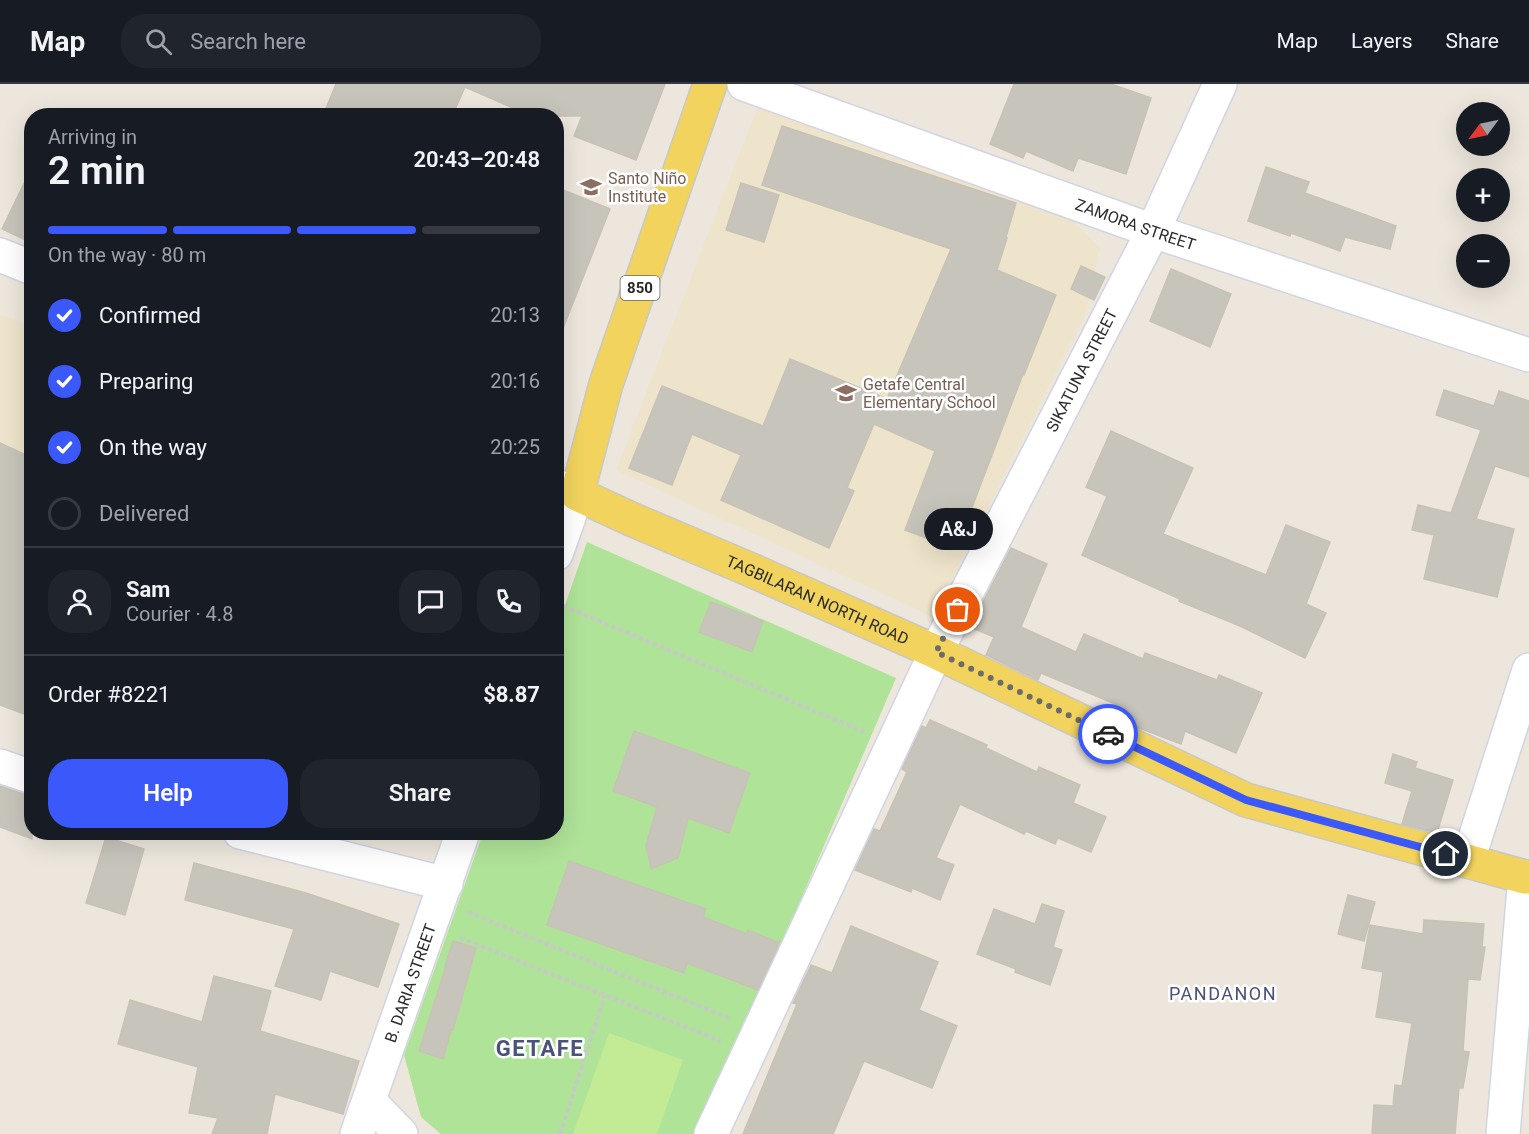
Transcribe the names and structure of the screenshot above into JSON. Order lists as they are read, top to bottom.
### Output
{
  "streets": {
    "main road": ["850", "TAGBILARAN NORTH ROAD"],
    "street": ["ZAMORA STREET", "SIKATUNA STREET", "B. DARIA STREET"]
  },
  "crossings": [
    ["ZAMORA STREET", "SIKATUNA STREET"],
    ["850", "TAGBILARAN NORTH ROAD"],
    ["SIKATUNA STREET", "TAGBILARAN NORTH ROAD"]
  ],
  "districts": ["PANDANON", "GETAFE"],
  "places": {
    "school or university": ["Santo Niño Institute", "Getafe Central Elementary School"],
    "other": ["A&J"]
  },
  "north": "bottom left",
  "page": {
    "header": "Map",
    "search": "Search here",
    "nav": ["Map", "Layers", "Share"],
    "map_buttons": ["+", "−"],
    "heading": ["2 min", "Arriving in", "20:43–20:48"],
    "panel": [
      "Sam",
      "Courier · 4.8",
      "Order #8221",
      "$8.87"
    ],
    "bar": "On the way · 80 m",
    "list": [
      ["Confirmed", "20:13"],
      ["Preparing", "20:16"],
      ["On the way", "20:25"],
      "Delivered"
    ],
    "bubble": "A&J",
    "buttons": ["Help", "Share"]
  }
}
